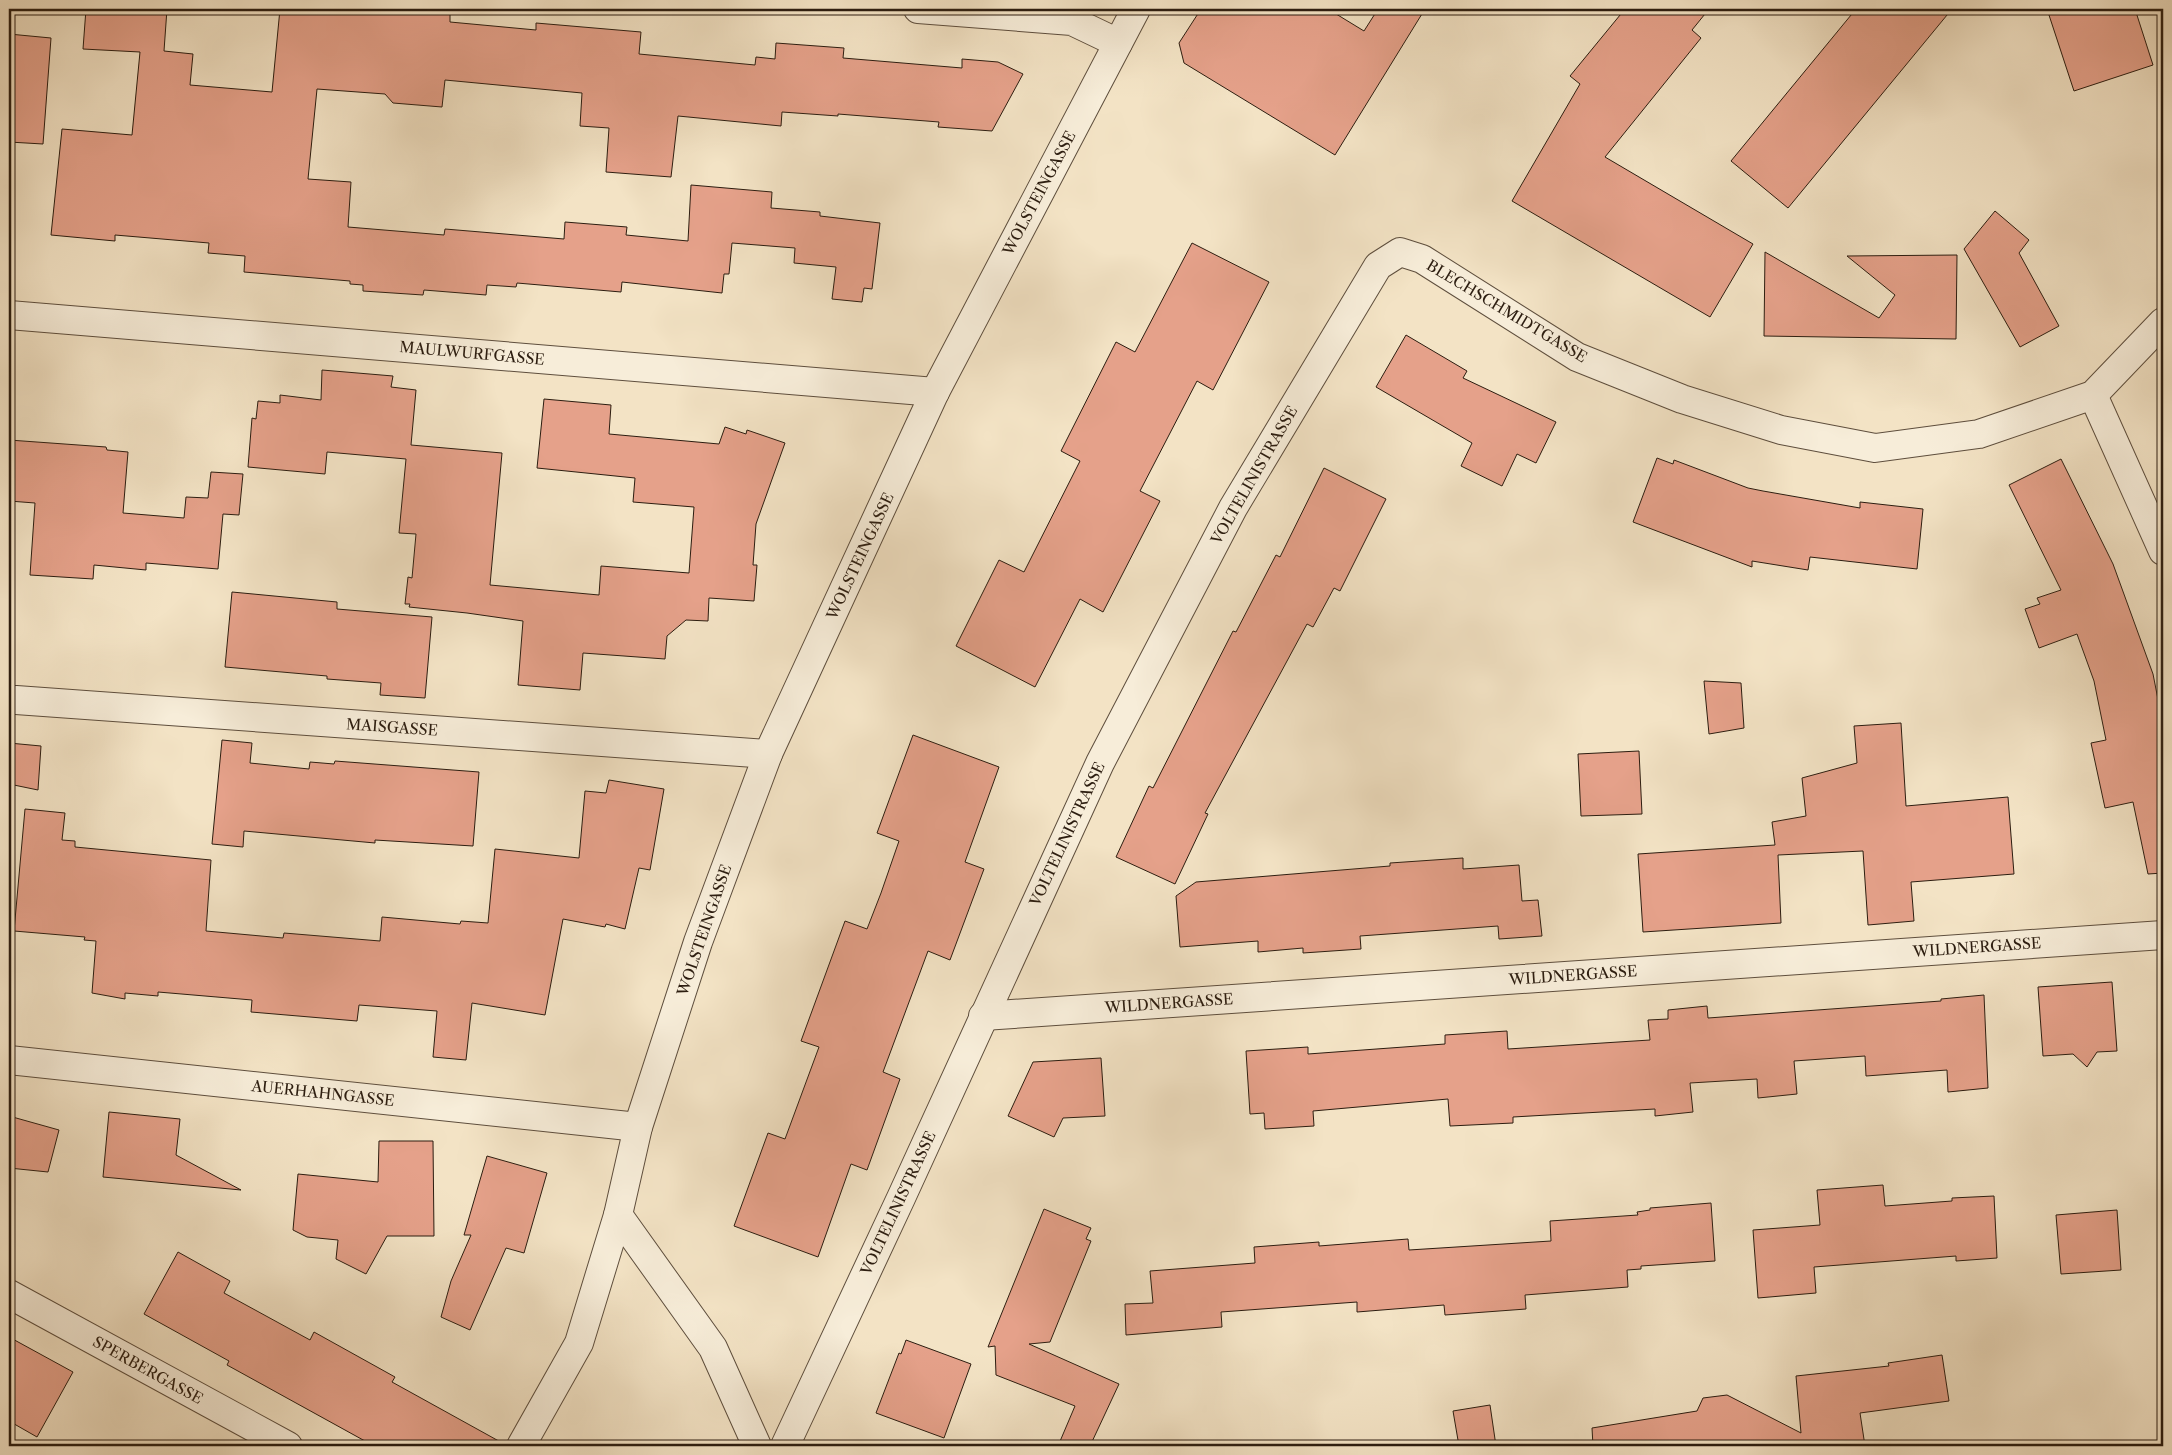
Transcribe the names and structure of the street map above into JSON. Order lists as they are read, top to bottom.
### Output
{
  "streets": {
    "street": [
      "WOLSTEINGASSE",
      "BLECHSCHMIDTGASSE",
      "MAULWURFGASSE",
      "VOLTELINISTRASSE",
      "MAISGASSE",
      "WILDNERGASSE",
      "AUERHAHNGASSE",
      "SPERBERGASSE"
    ]
  },
  "crossings": [
    ["WOLSTEINGASSE", "MAULWURFGASSE"],
    ["WOLSTEINGASSE", "MAISGASSE"],
    ["WOLSTEINGASSE", "AUERHAHNGASSE"],
    ["BLECHSCHMIDTGASSE", "VOLTELINISTRASSE"],
    ["VOLTELINISTRASSE", "WILDNERGASSE"]
  ]
}
